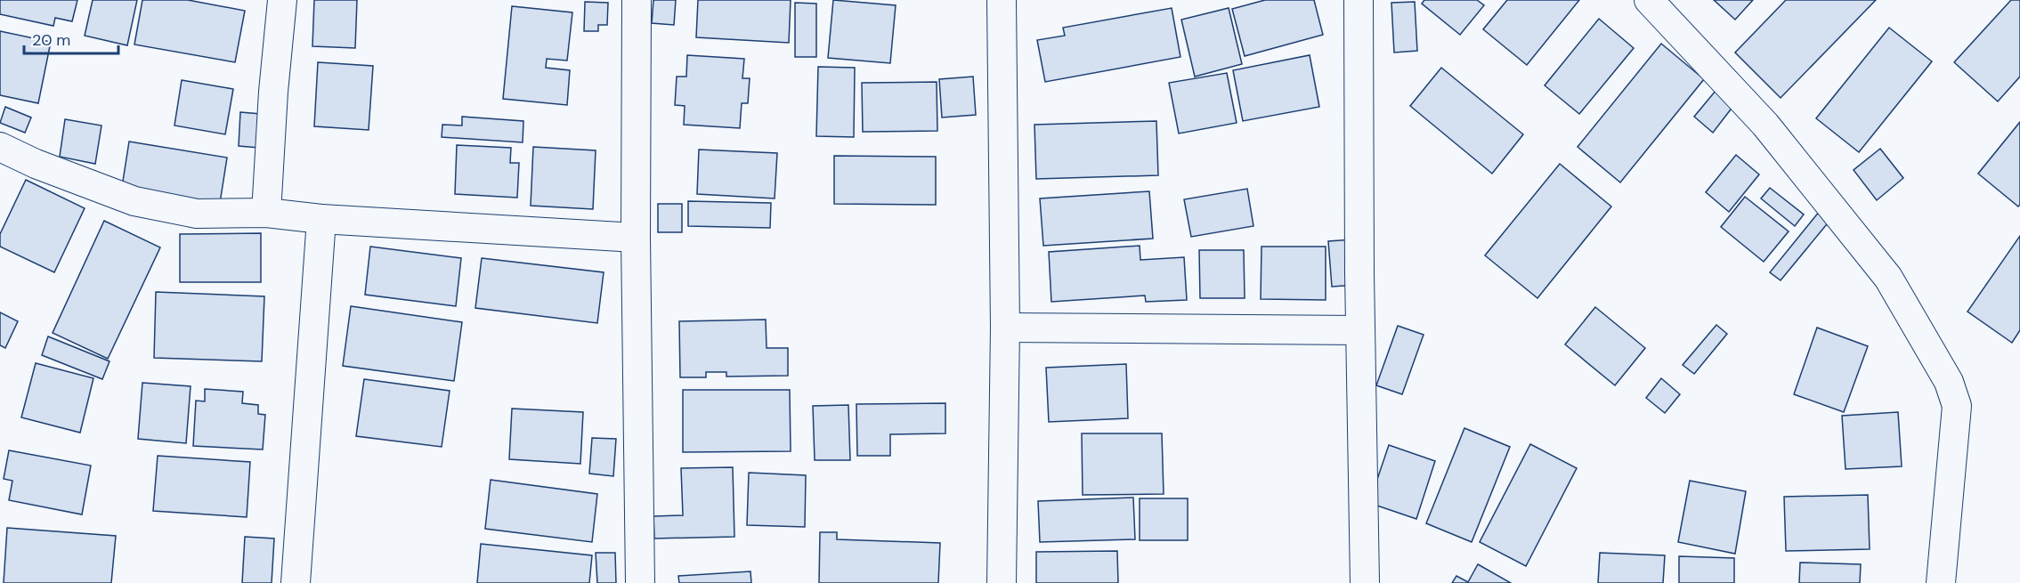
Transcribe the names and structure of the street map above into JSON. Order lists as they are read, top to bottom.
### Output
{
  "scale_bar": "20 m"
}
